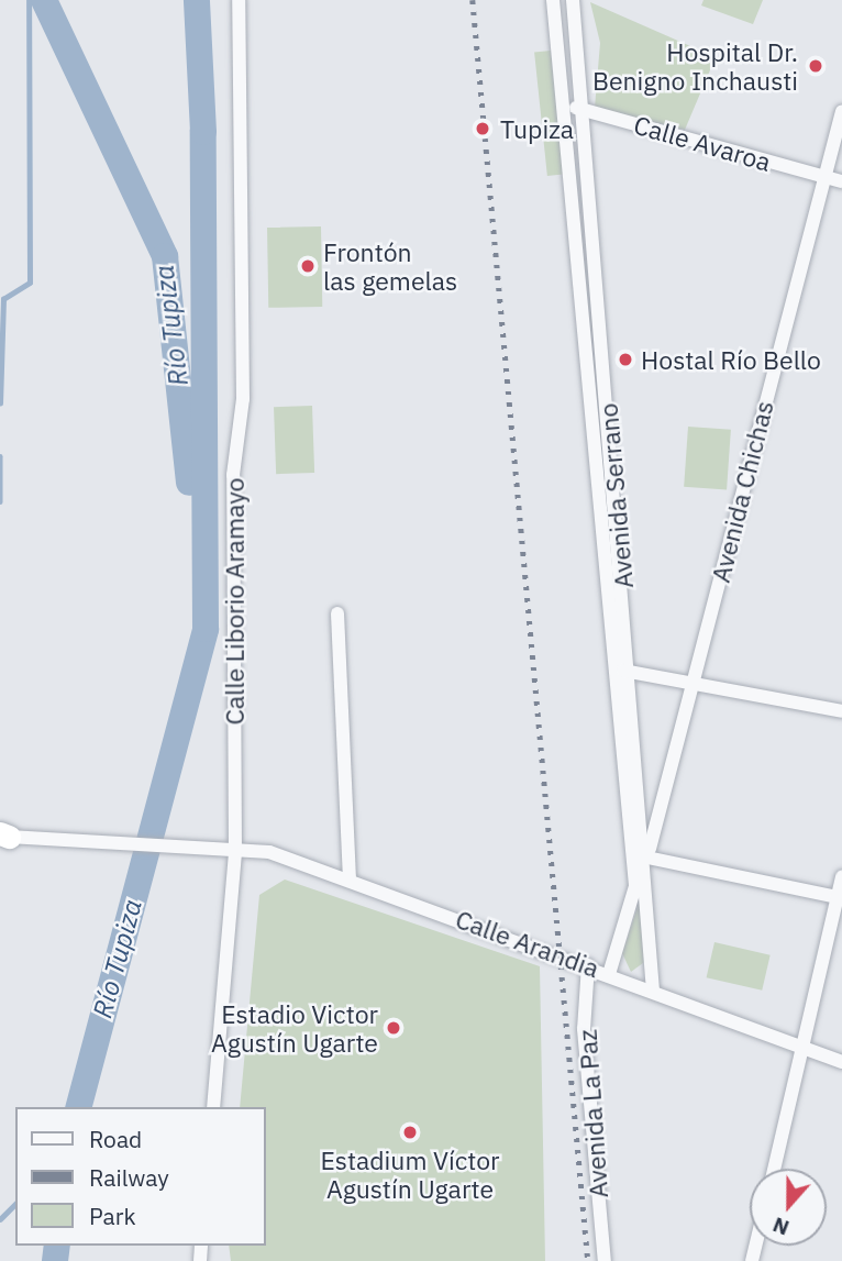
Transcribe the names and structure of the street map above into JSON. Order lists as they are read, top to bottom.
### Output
{
  "streets": {
    "street": [
      "Calle Avaroa",
      "Avenida Chichas",
      "Avenida Serrano",
      "Calle Liborio Aramayo",
      "Calle Arandia",
      "Avenida La Paz"
    ]
  },
  "crossings": [
    ["Calle Avaroa", "Avenida Chichas"],
    ["Calle Avaroa", "Avenida Serrano"],
    ["Avenida Chichas", "Avenida Serrano"],
    ["Avenida Serrano", "Calle Arandia"],
    ["Calle Liborio Aramayo", "Calle Arandia"],
    ["Calle Arandia", "Avenida La Paz"]
  ],
  "water": ["Río Tupiza"],
  "places": [
    "Hospital Dr. Benigno Inchausti",
    "Tupiza",
    "Frontón las gemelas",
    "Hostal Río Bello",
    "Estadio Victor Agustín Ugarte",
    "Estadium Víctor Agustín Ugarte"
  ],
  "legend": ["Road", "Railway", "Park"],
  "north": "bottom"
}
